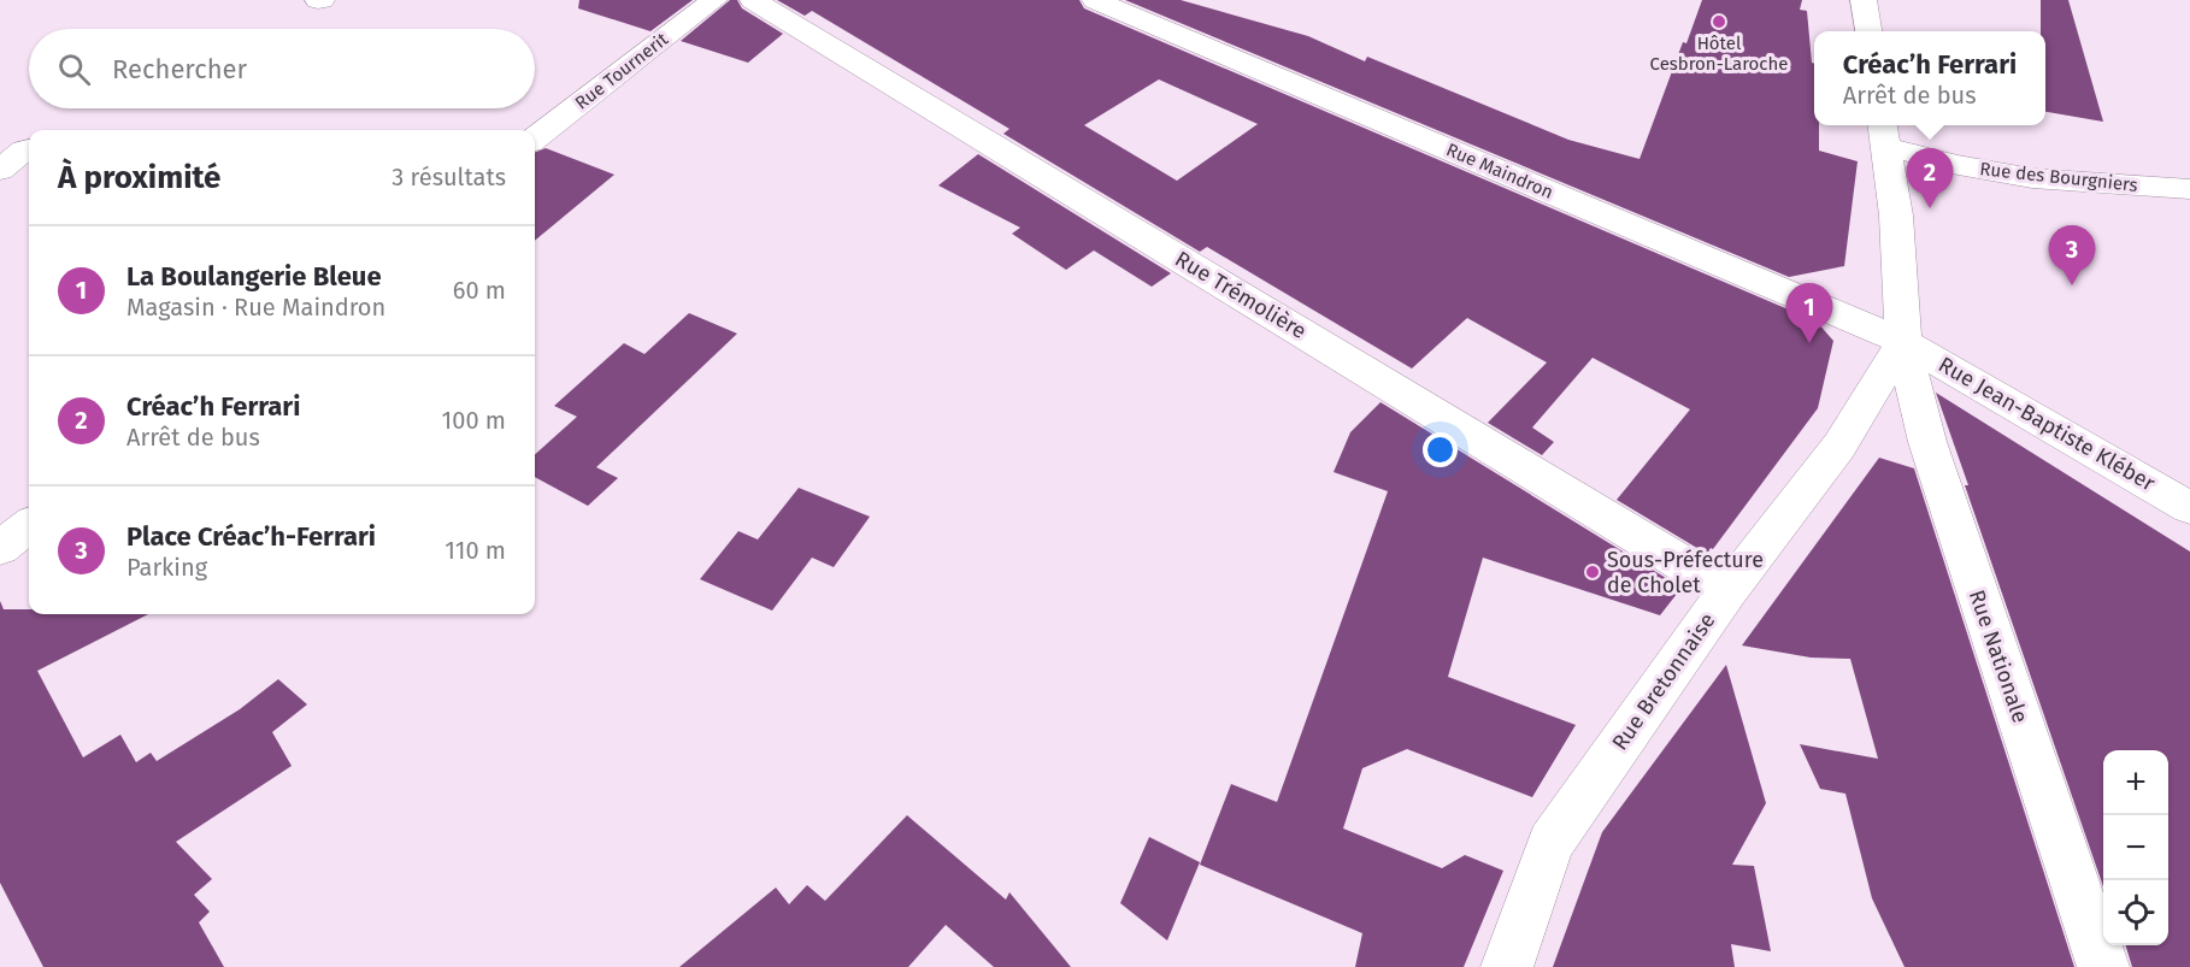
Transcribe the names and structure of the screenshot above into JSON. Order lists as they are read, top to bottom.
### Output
{
  "streets": {
    "street": [
      "Rue Tournerit",
      "Rue Maindron",
      "Rue des Bourgniers",
      "Rue Trémolière",
      "Rue Jean-Baptiste Kléber",
      "Rue Nationale",
      "Rue Bretonnaise"
    ]
  },
  "crossings": [
    ["Rue Maindron", "Rue Jean-Baptiste Kléber"],
    ["Rue Maindron", "Rue Nationale"],
    ["Rue Maindron", "Rue Bretonnaise"],
    ["Rue des Bourgniers", "Rue Nationale"],
    ["Rue Trémolière", "Rue Bretonnaise"],
    ["Rue Jean-Baptiste Kléber", "Rue Nationale"],
    ["Rue Jean-Baptiste Kléber", "Rue Bretonnaise"],
    ["Rue Nationale", "Rue Bretonnaise"]
  ],
  "places": ["Hôtel Cesbron-Laroche", "Sous-Préfecture de Cholet"],
  "page": {
    "search": "Rechercher",
    "popup": ["Créac’h Ferrari", "Arrêt de bus"],
    "heading": ["À proximité", "3 résultats"],
    "pins": ["2", "3", "1"],
    "list": [
      {
        "mark": "1",
        "name": "La Boulangerie Bleue",
        "note": "Magasin · Rue Maindron",
        "value": "60 m"
      },
      {
        "mark": "2",
        "name": "Créac’h Ferrari",
        "note": "Arrêt de bus",
        "value": "100 m"
      },
      {
        "mark": "3",
        "name": "Place Créac’h-Ferrari",
        "note": "Parking",
        "value": "110 m"
      }
    ],
    "map_buttons": ["+", "−"]
  }
}
